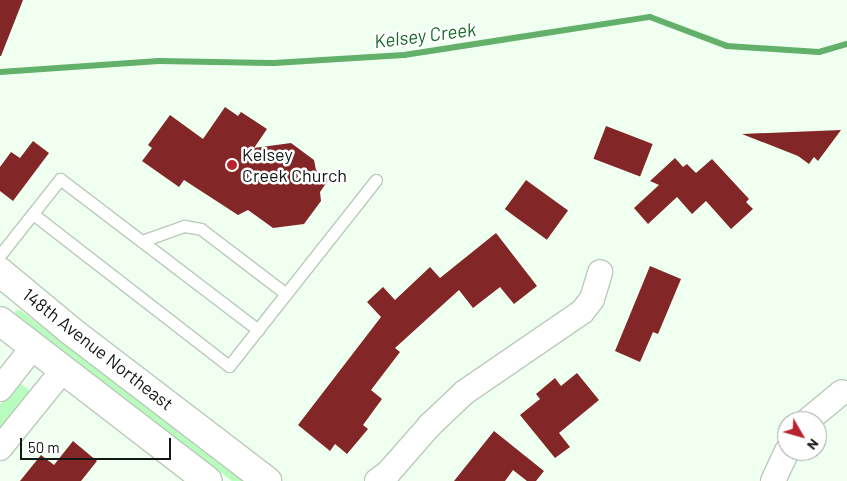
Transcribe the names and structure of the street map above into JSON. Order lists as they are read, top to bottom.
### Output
{
  "streets": {
    "main road": ["148th Avenue Northeast"]
  },
  "water": ["Kelsey Creek"],
  "places": ["Kelsey Creek Church"],
  "scale_bar": "50 m",
  "north": "bottom right"
}
